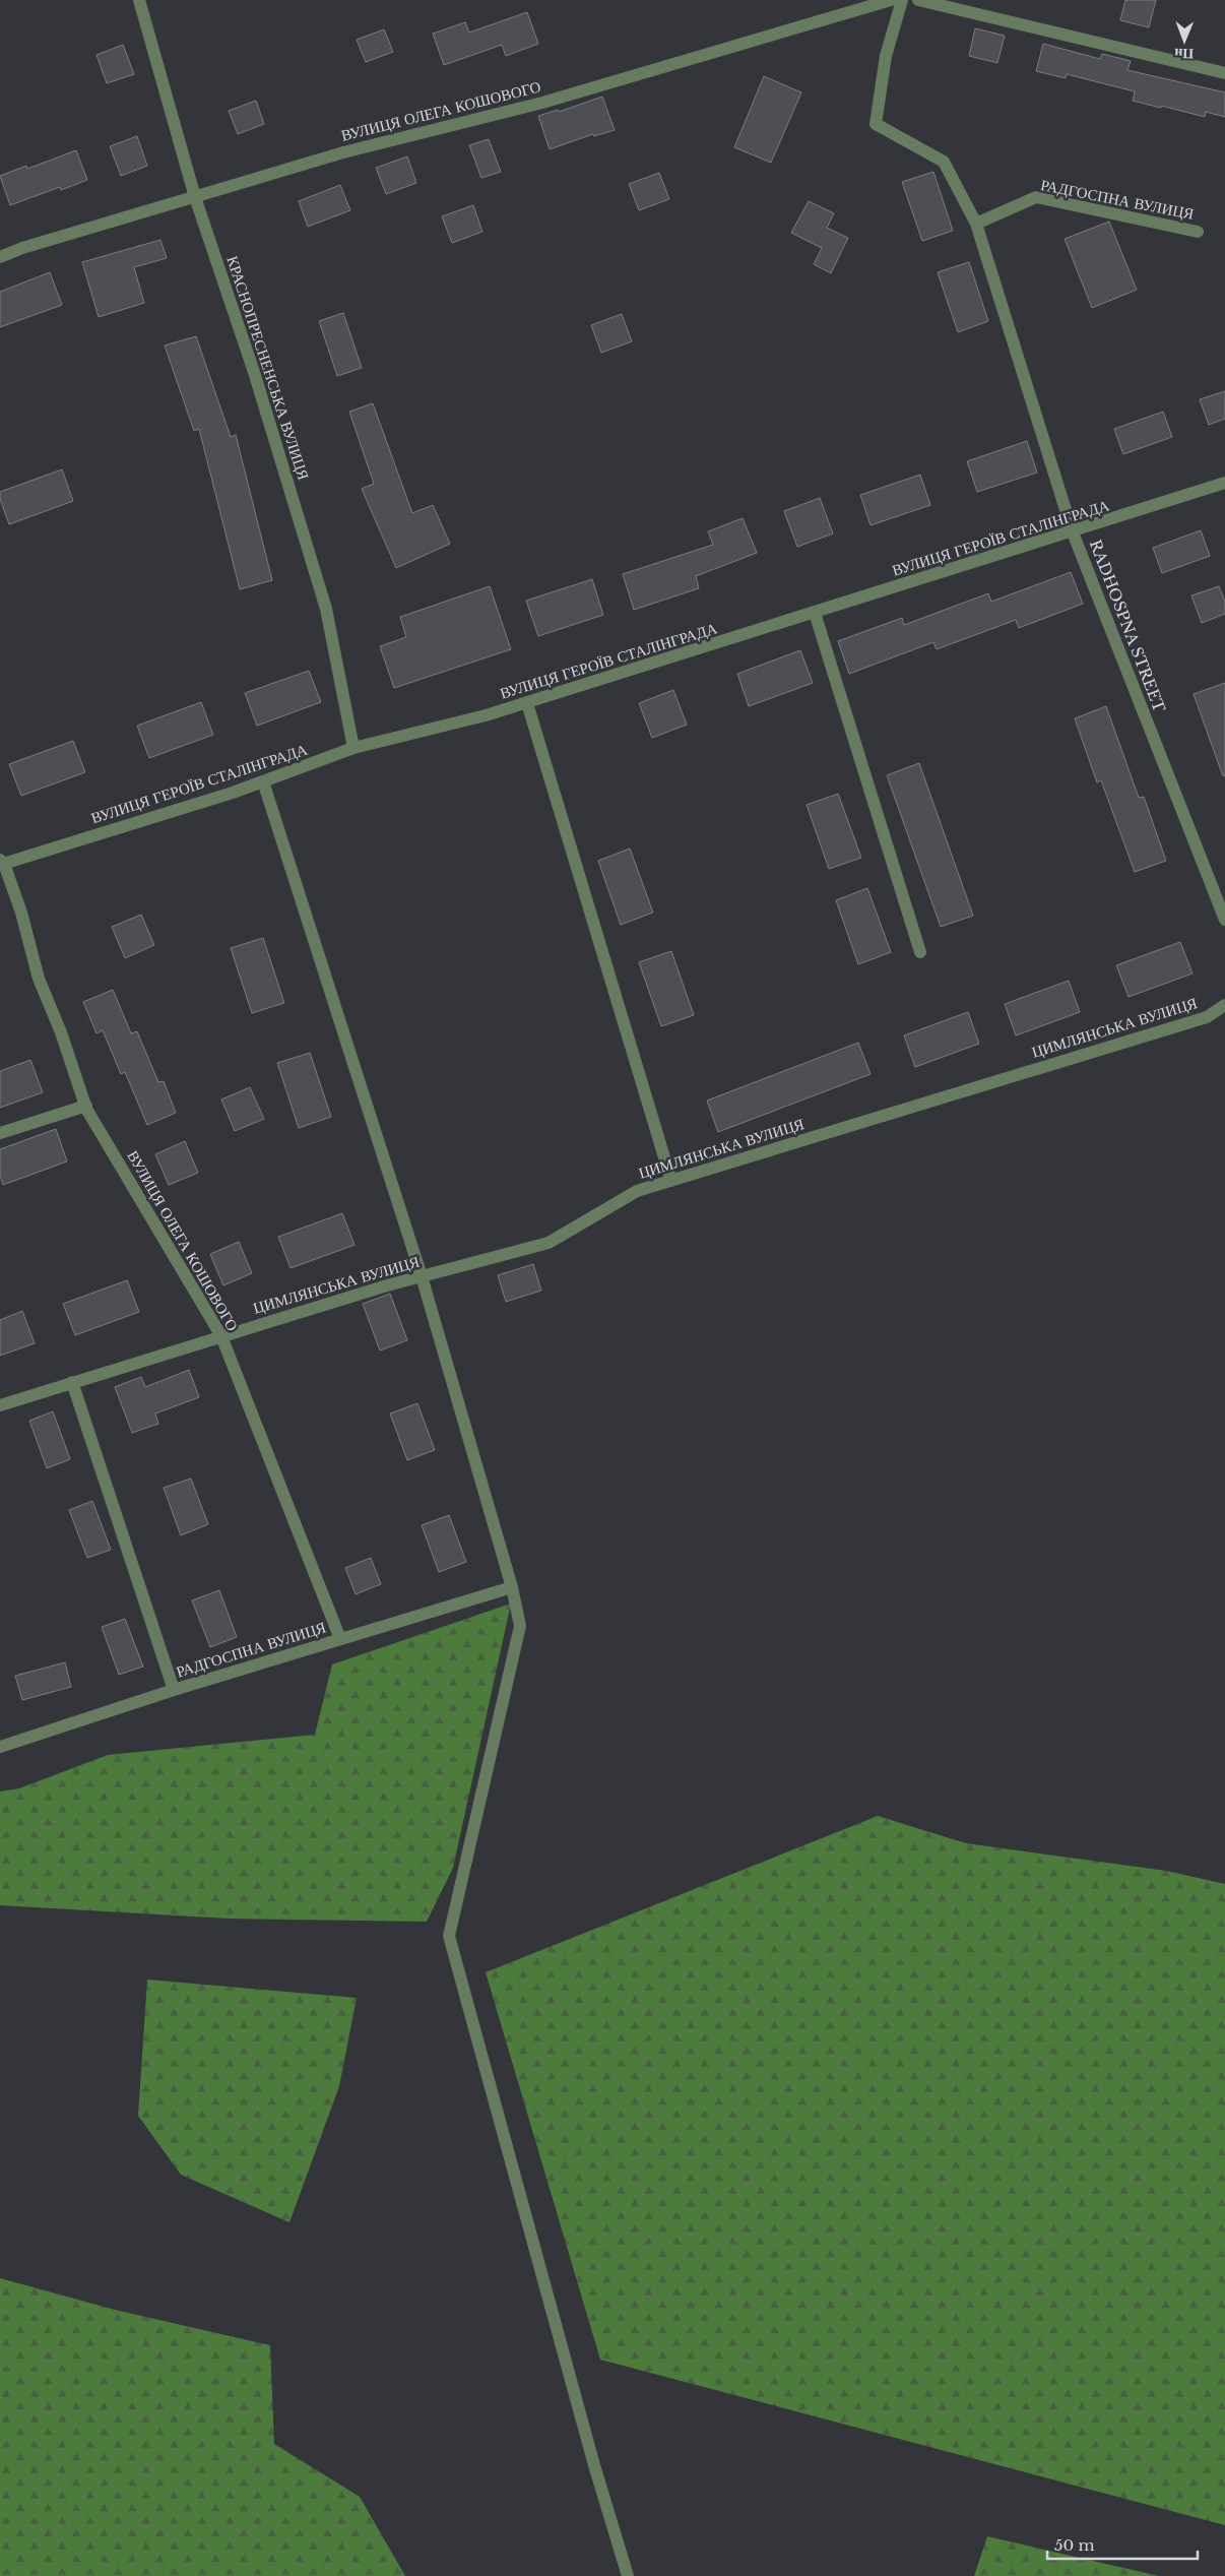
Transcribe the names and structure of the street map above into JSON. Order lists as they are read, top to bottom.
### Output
{
  "streets": {
    "street": [
      "ВУЛИЦЯ ОЛЕГА КОШОВОГО",
      "РАДГОСПНА ВУЛИЦЯ",
      "КРАСНОПРЕСНЕНСЬКА ВУЛИЦЯ",
      "ВУЛИЦЯ ГЕРОЇВ СТАЛІНГРАДА",
      "RADHOSPNA STREET",
      "ЦИМЛЯНСЬКА ВУЛИЦЯ"
    ]
  },
  "crossings": [
    ["ВУЛИЦЯ ОЛЕГА КОШОВОГО", "РАДГОСПНА ВУЛИЦЯ"],
    ["ВУЛИЦЯ ОЛЕГА КОШОВОГО", "КРАСНОПРЕСНЕНСЬКА ВУЛИЦЯ"],
    ["ВУЛИЦЯ ОЛЕГА КОШОВОГО", "ВУЛИЦЯ ГЕРОЇВ СТАЛІНГРАДА"],
    ["ВУЛИЦЯ ОЛЕГА КОШОВОГО", "ЦИМЛЯНСЬКА ВУЛИЦЯ"],
    ["РАДГОСПНА ВУЛИЦЯ", "RADHOSPNA STREET"],
    ["КРАСНОПРЕСНЕНСЬКА ВУЛИЦЯ", "ВУЛИЦЯ ГЕРОЇВ СТАЛІНГРАДА"],
    ["ВУЛИЦЯ ГЕРОЇВ СТАЛІНГРАДА", "RADHOSPNA STREET"]
  ],
  "scale_bar": "50 m",
  "north": "bottom"
}
